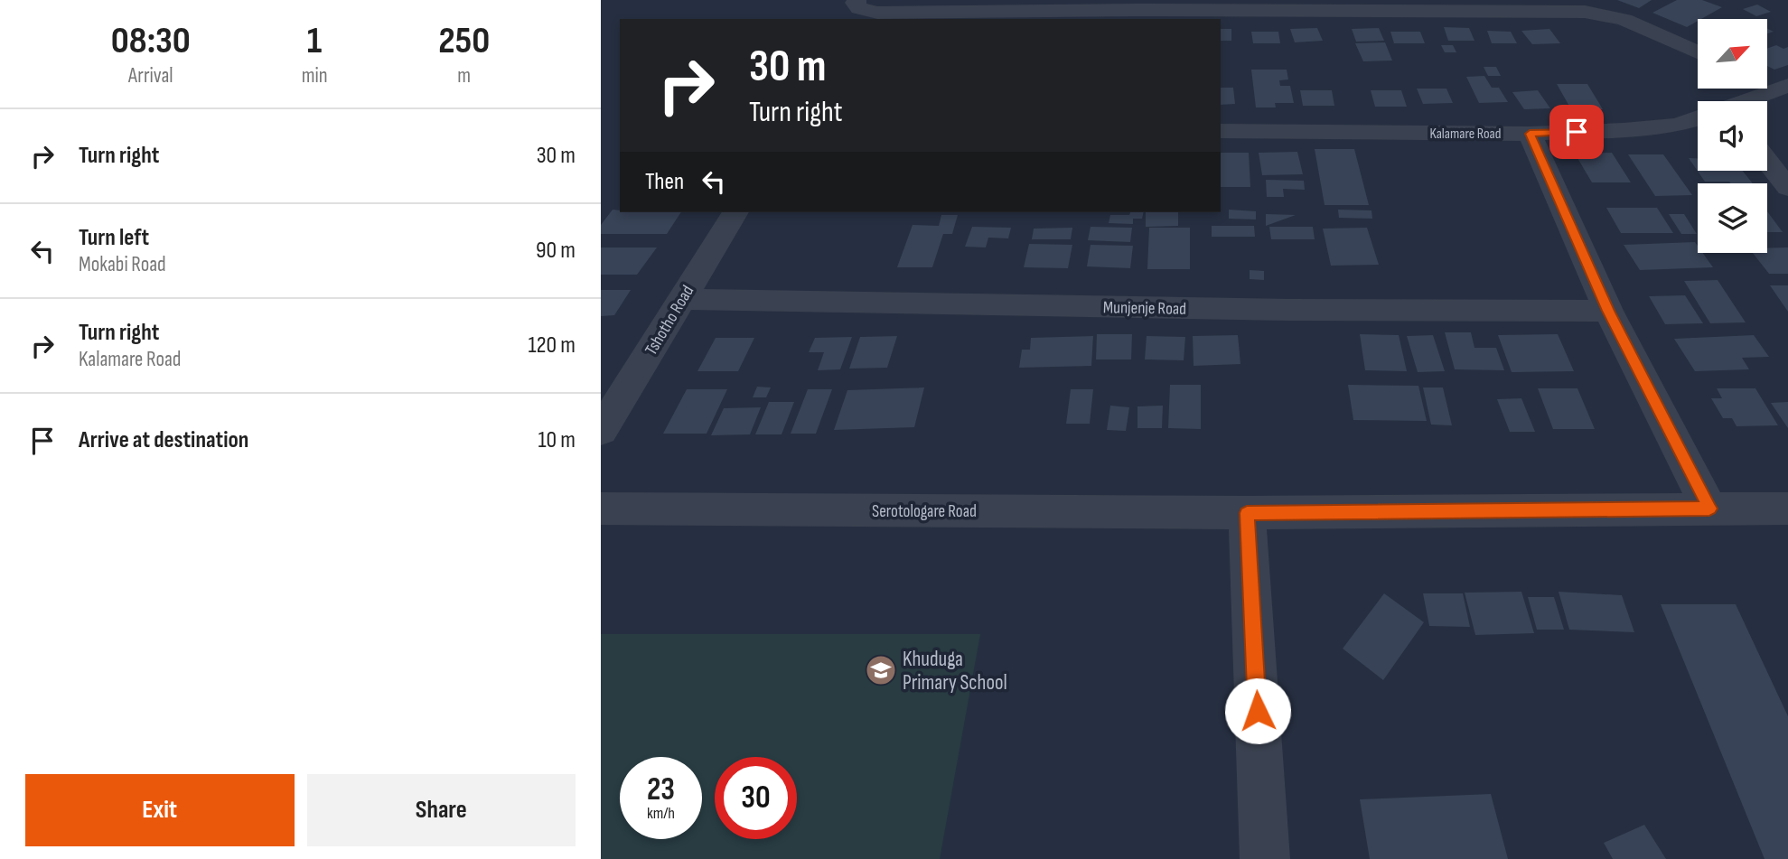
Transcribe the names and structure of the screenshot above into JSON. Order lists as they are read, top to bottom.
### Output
{
  "streets": {
    "street": [
      "Kalamare Road",
      "Munjenje Road",
      "Tshotho Road",
      "Serotologare Road"
    ]
  },
  "crossings": [
    ["Munjenje Road", "Tshotho Road"]
  ],
  "places": {
    "school or university": ["Khuduga Primary School"]
  },
  "north": "top right",
  "page": {
    "eta": [
      "08:30",
      "Arrival",
      "1",
      "min",
      "250",
      "m"
    ],
    "turn": ["30 m", "Turn right"],
    "list": [
      {
        "name": "Turn right",
        "value": "30 m"
      },
      {
        "name": "Turn left",
        "note": "Mokabi Road",
        "value": "90 m"
      },
      {
        "name": "Turn right",
        "note": "Kalamare Road",
        "value": "120 m"
      },
      {
        "name": "Arrive at destination",
        "value": "10 m"
      }
    ],
    "then": "Then",
    "speed": "23 km/h",
    "limit": "30",
    "buttons": ["Exit", "Share"]
  }
}
